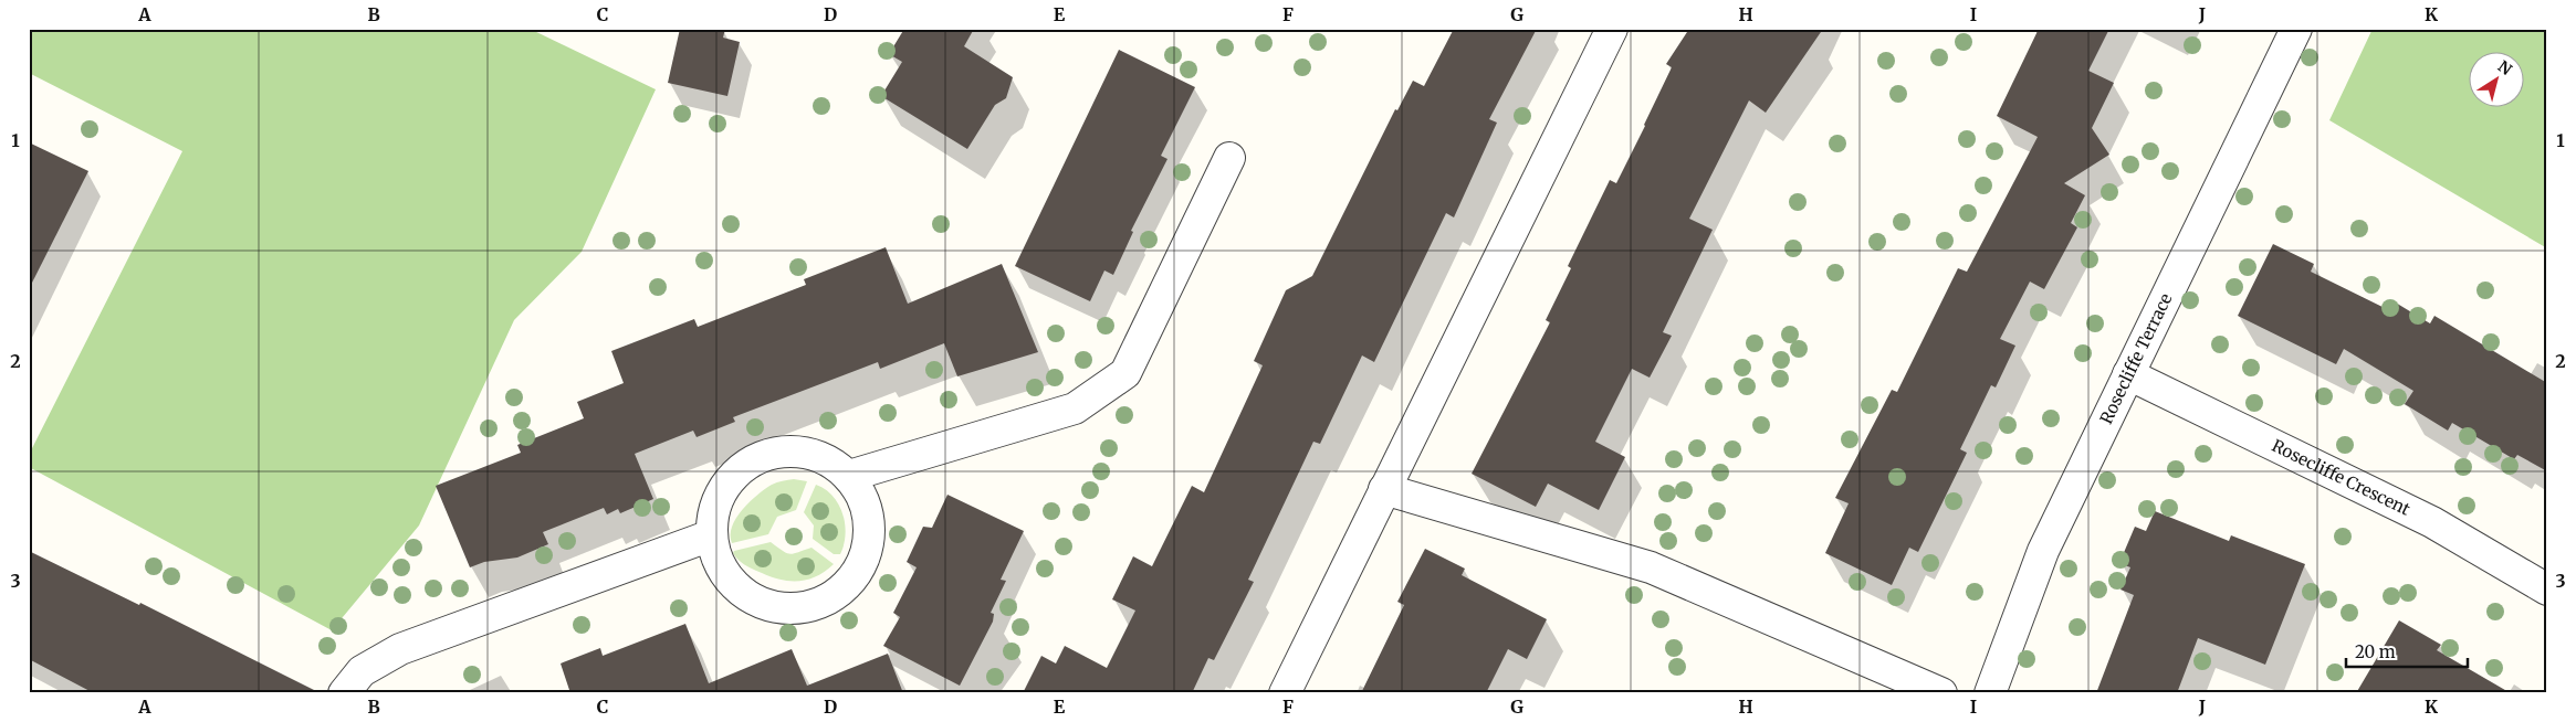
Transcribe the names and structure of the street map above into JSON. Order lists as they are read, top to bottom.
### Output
{
  "streets": {
    "street": ["Rosecliffe Terrace", "Rosecliffe Crescent"]
  },
  "crossings": [
    ["Rosecliffe Terrace", "Rosecliffe Crescent"]
  ],
  "scale_bar": "20 m",
  "north": "top right",
  "grid": {
    "columns": [
      "A",
      "B",
      "C",
      "D",
      "E",
      "F",
      "G",
      "H",
      "I",
      "J",
      "K"
    ],
    "rows": ["1", "2", "3"]
  }
}
